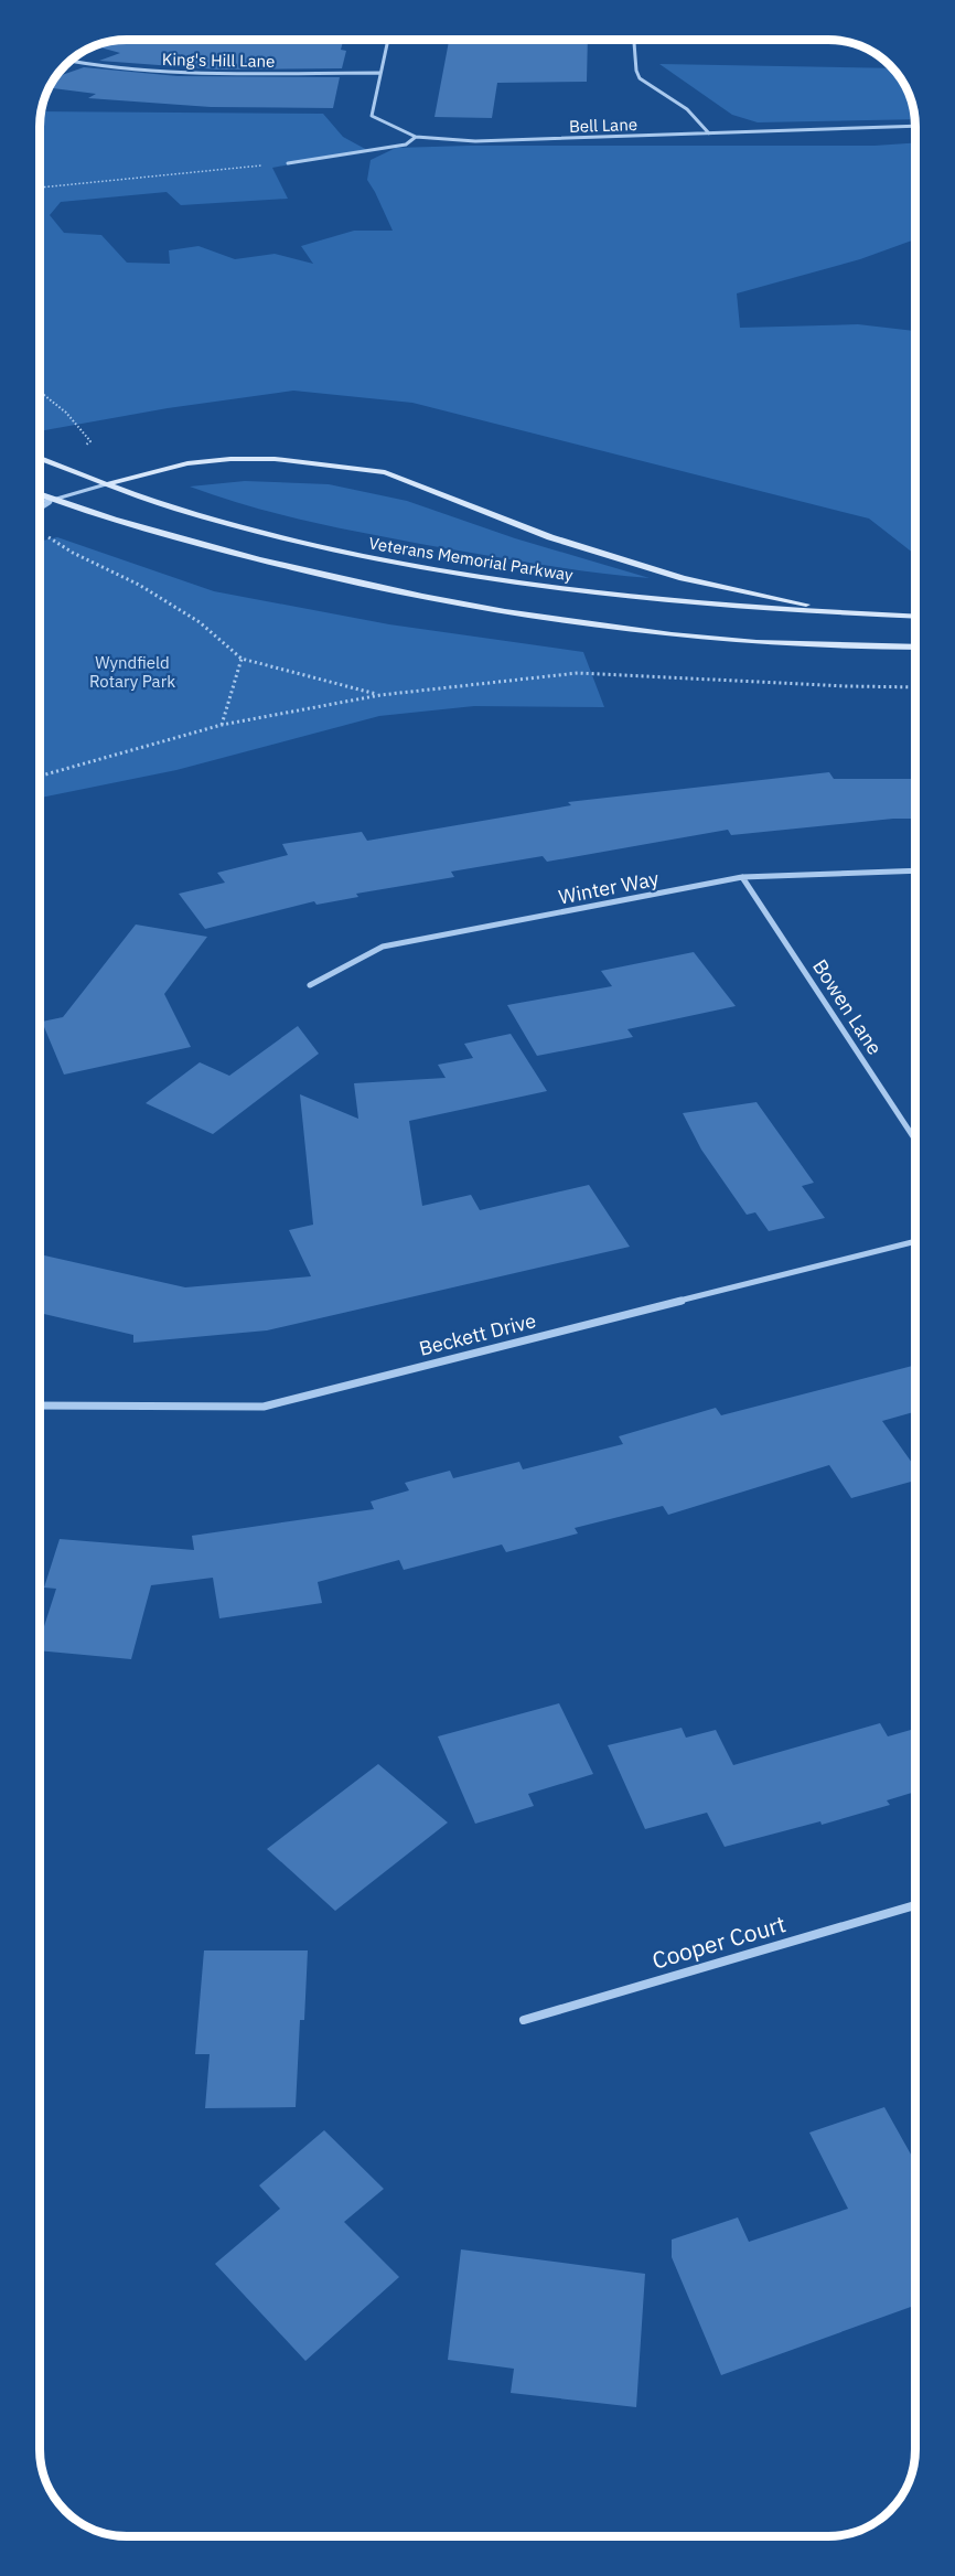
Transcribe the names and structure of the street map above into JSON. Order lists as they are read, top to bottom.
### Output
{
  "streets": {
    "main road": ["Veterans Memorial Parkway"],
    "street": [
      "King's Hill Lane",
      "Bell Lane",
      "Winter Way",
      "Bowen Lane",
      "Beckett Drive",
      "Cooper Court"
    ]
  },
  "crossings": [
    ["Winter Way", "Bowen Lane"]
  ],
  "parks": ["Wyndfield Rotary Park"]
}
